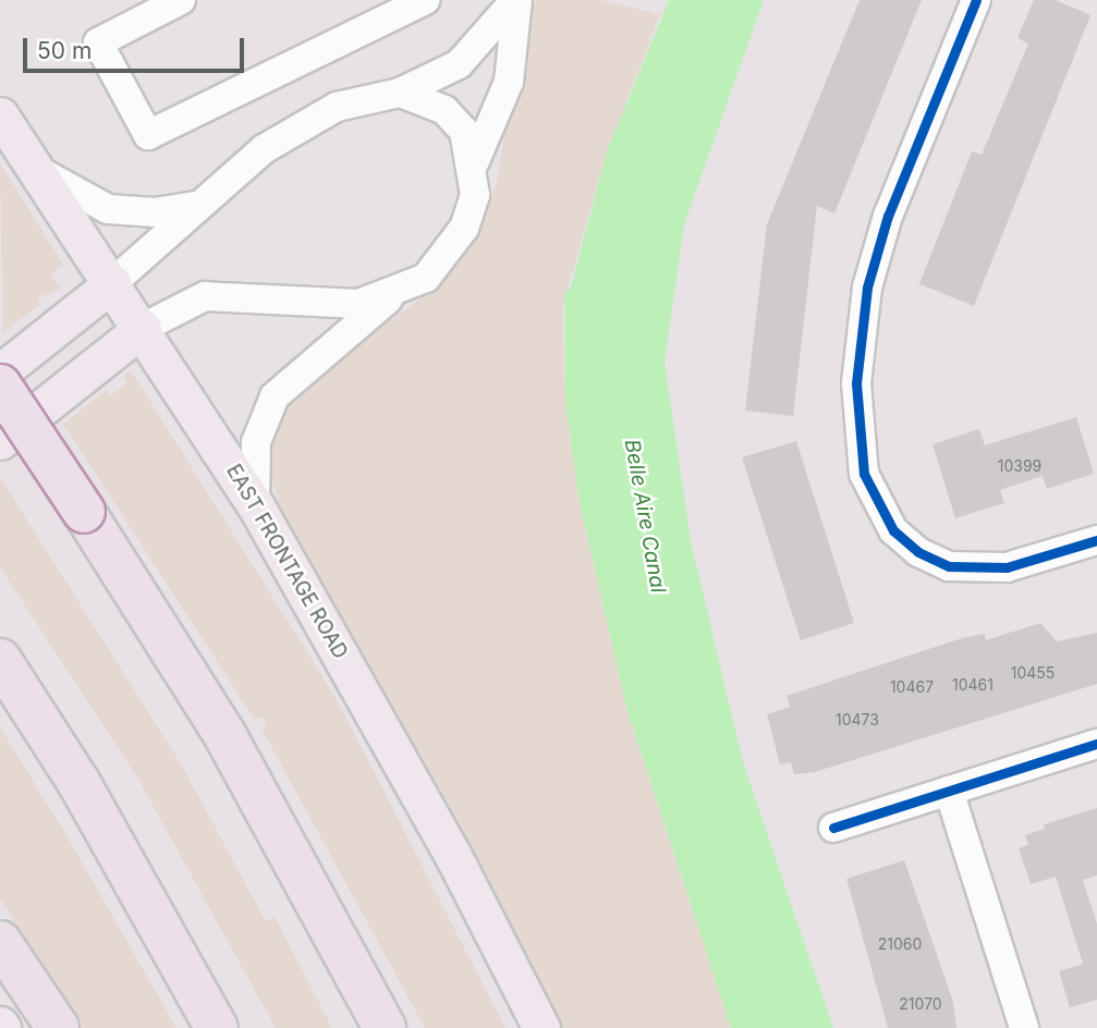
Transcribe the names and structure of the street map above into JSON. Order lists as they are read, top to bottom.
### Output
{
  "streets": {
    "main road": ["EAST FRONTAGE ROAD"]
  },
  "water": ["Belle Aire Canal"],
  "house_numbers": [
    "10399",
    "10455",
    "10461",
    "10467",
    "10473",
    "21060",
    "21070"
  ],
  "scale_bar": "50 m"
}
